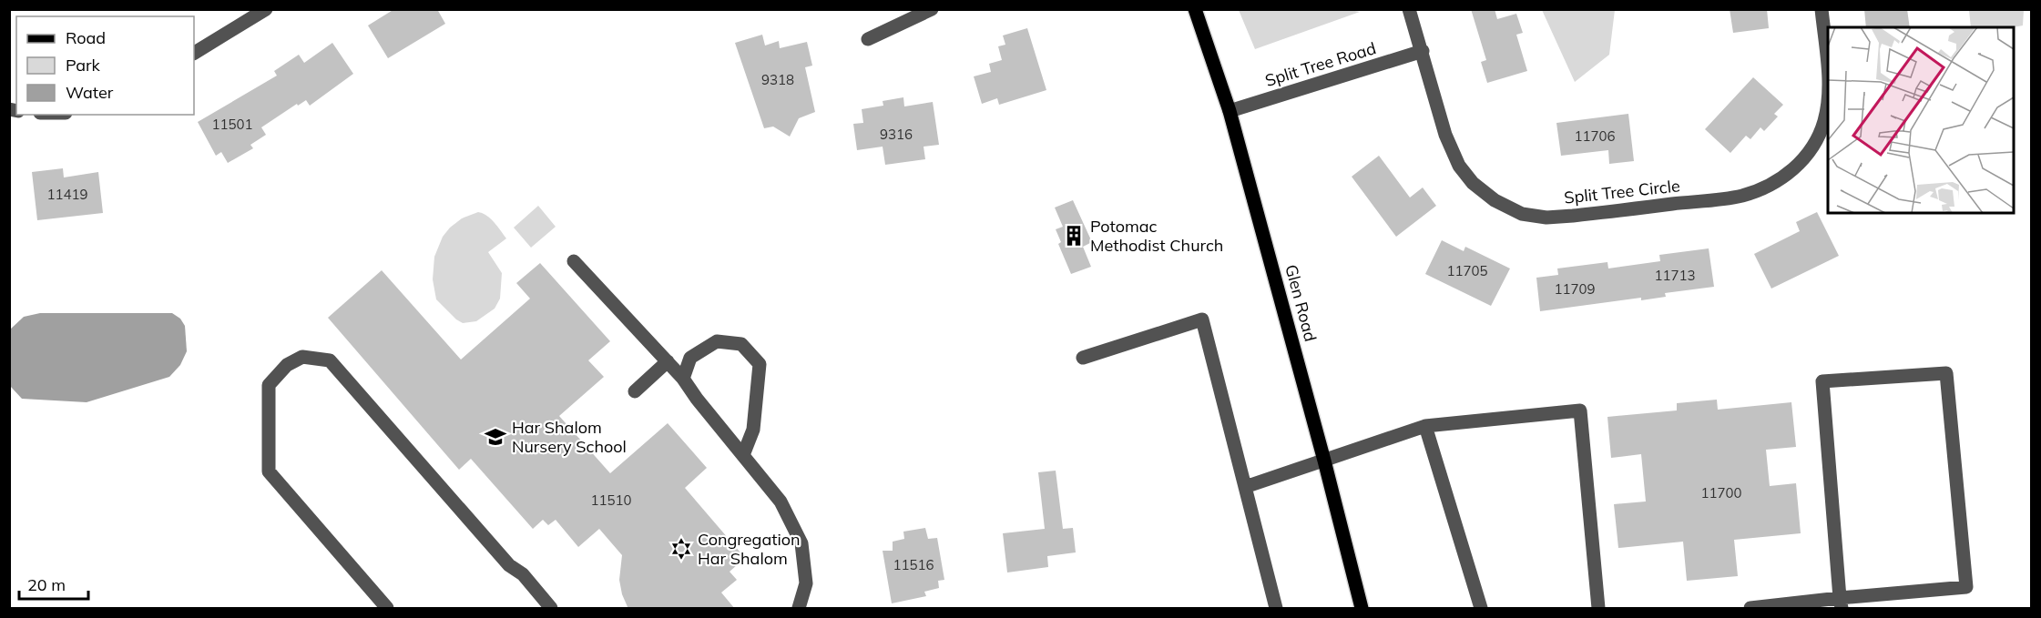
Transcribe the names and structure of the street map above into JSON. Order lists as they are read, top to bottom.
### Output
{
  "streets": {
    "main road": ["Glen Road"],
    "street": ["Split Tree Road", "Split Tree Circle"]
  },
  "crossings": [
    ["Split Tree Road", "Split Tree Circle"],
    ["Split Tree Road", "Glen Road"]
  ],
  "places": {
    "building": ["Potomac Methodist Church"],
    "school or university": ["Har Shalom Nursery School"],
    "synagogue": ["Congregation Har Shalom"]
  },
  "house_numbers": [
    "9318",
    "11501",
    "9316",
    "11706",
    "11419",
    "11705",
    "11713",
    "11709",
    "11700",
    "11510",
    "11516"
  ],
  "legend": ["Road", "Park", "Water"],
  "scale_bar": "20 m"
}
